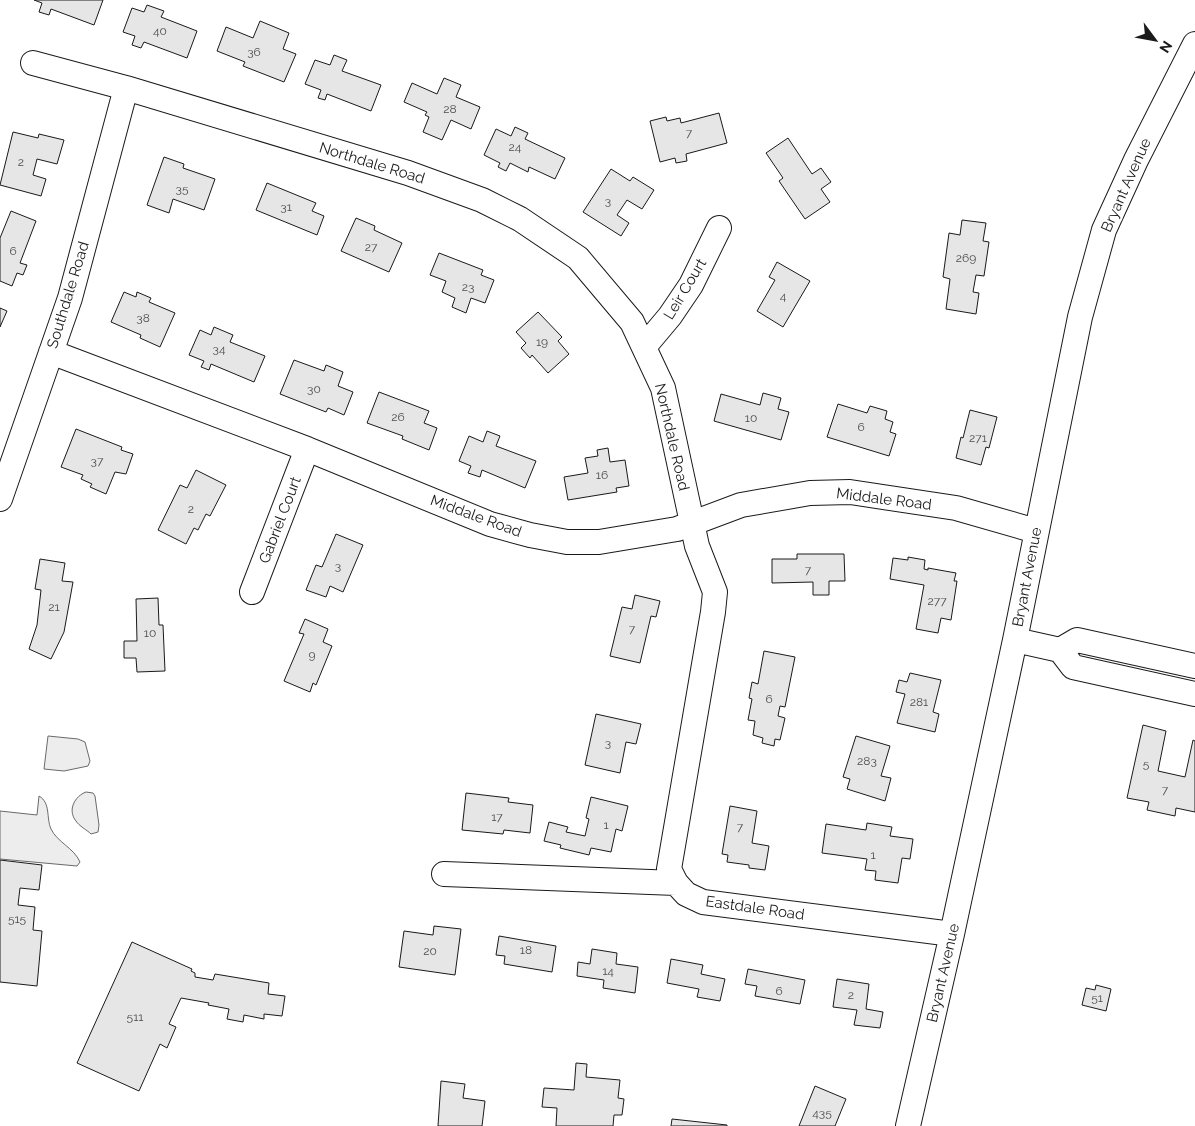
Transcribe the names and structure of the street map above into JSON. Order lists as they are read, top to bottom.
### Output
{
  "streets": {
    "street": [
      "Northdale Road",
      "Bryant Avenue",
      "Leir Court",
      "Southdale Road",
      "Middale Road",
      "Gabriel Court",
      "Eastdale Road"
    ]
  },
  "crossings": [
    ["Northdale Road", "Leir Court"],
    ["Northdale Road", "Southdale Road"],
    ["Northdale Road", "Middale Road"],
    ["Northdale Road", "Eastdale Road"],
    ["Bryant Avenue", "Middale Road"],
    ["Bryant Avenue", "Eastdale Road"],
    ["Southdale Road", "Middale Road"],
    ["Middale Road", "Gabriel Court"]
  ],
  "house_numbers": [
    "40",
    "36",
    "28",
    "7",
    "24",
    "2",
    "35",
    "3",
    "31",
    "27",
    "6",
    "269",
    "23",
    "4",
    "38",
    "19",
    "34",
    "30",
    "26",
    "10",
    "6",
    "271",
    "37",
    "16",
    "2",
    "3",
    "7",
    "277",
    "21",
    "7",
    "10",
    "9",
    "6",
    "281",
    "3",
    "283",
    "5",
    "7",
    "17",
    "1",
    "7",
    "1",
    "515",
    "18",
    "20",
    "14",
    "6",
    "2",
    "51",
    "511",
    "435"
  ],
  "north": "bottom right"
}
